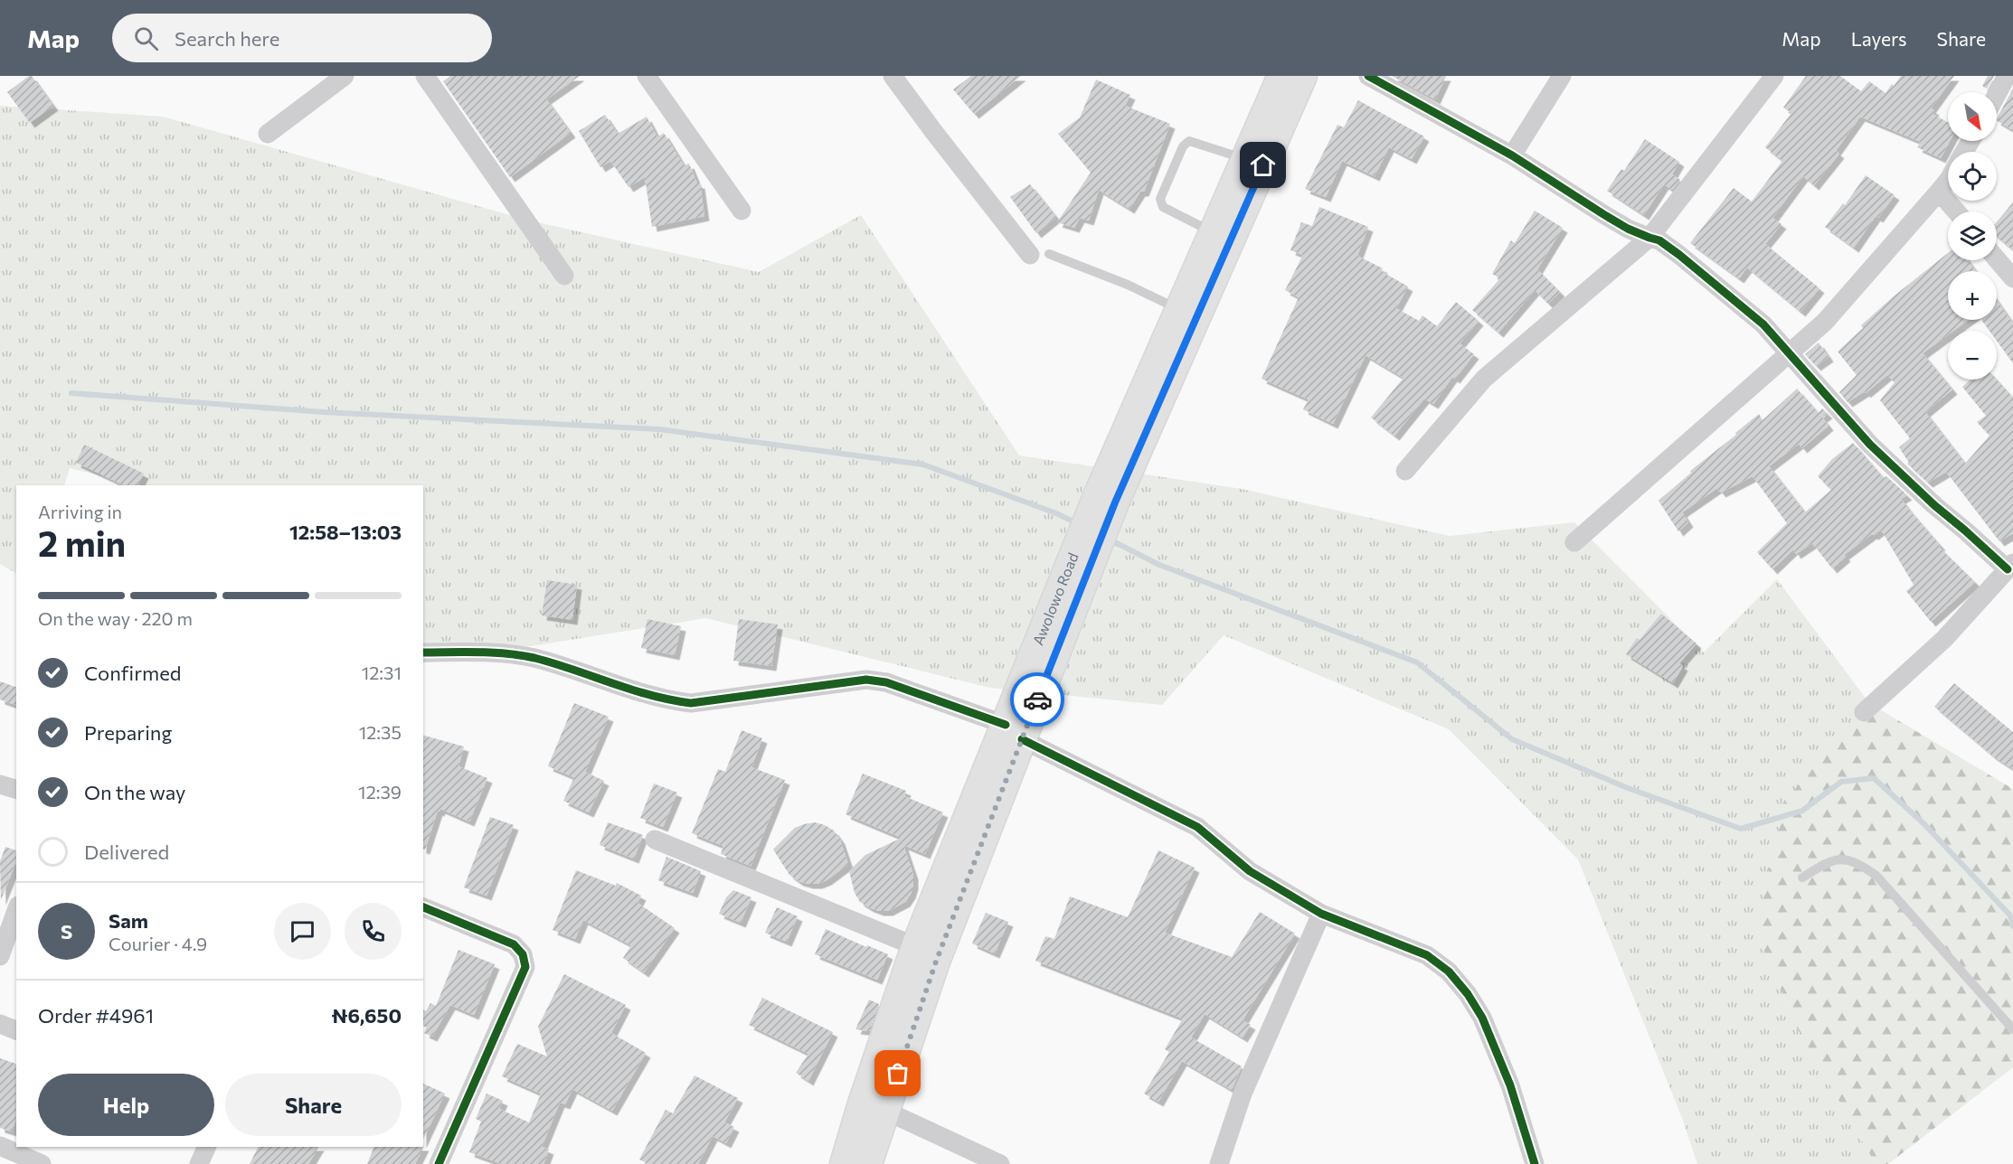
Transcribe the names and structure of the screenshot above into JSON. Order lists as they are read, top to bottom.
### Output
{
  "streets": {
    "main road": ["Awolowo Road"]
  },
  "north": "bottom right",
  "page": {
    "header": "Map",
    "search": "Search here",
    "nav": ["Map", "Layers", "Share"],
    "map_buttons": ["+", "−"],
    "heading": ["2 min", "Arriving in", "12:58–13:03"],
    "panel": [
      "Sam",
      "Courier · 4.9",
      "Order #4961",
      "₦6,650"
    ],
    "bar": "On the way · 220 m",
    "list": [
      ["Confirmed", "12:31"],
      ["Preparing", "12:35"],
      ["On the way", "12:39"],
      "Delivered"
    ],
    "round": "S",
    "buttons": ["Help", "Share"]
  }
}
